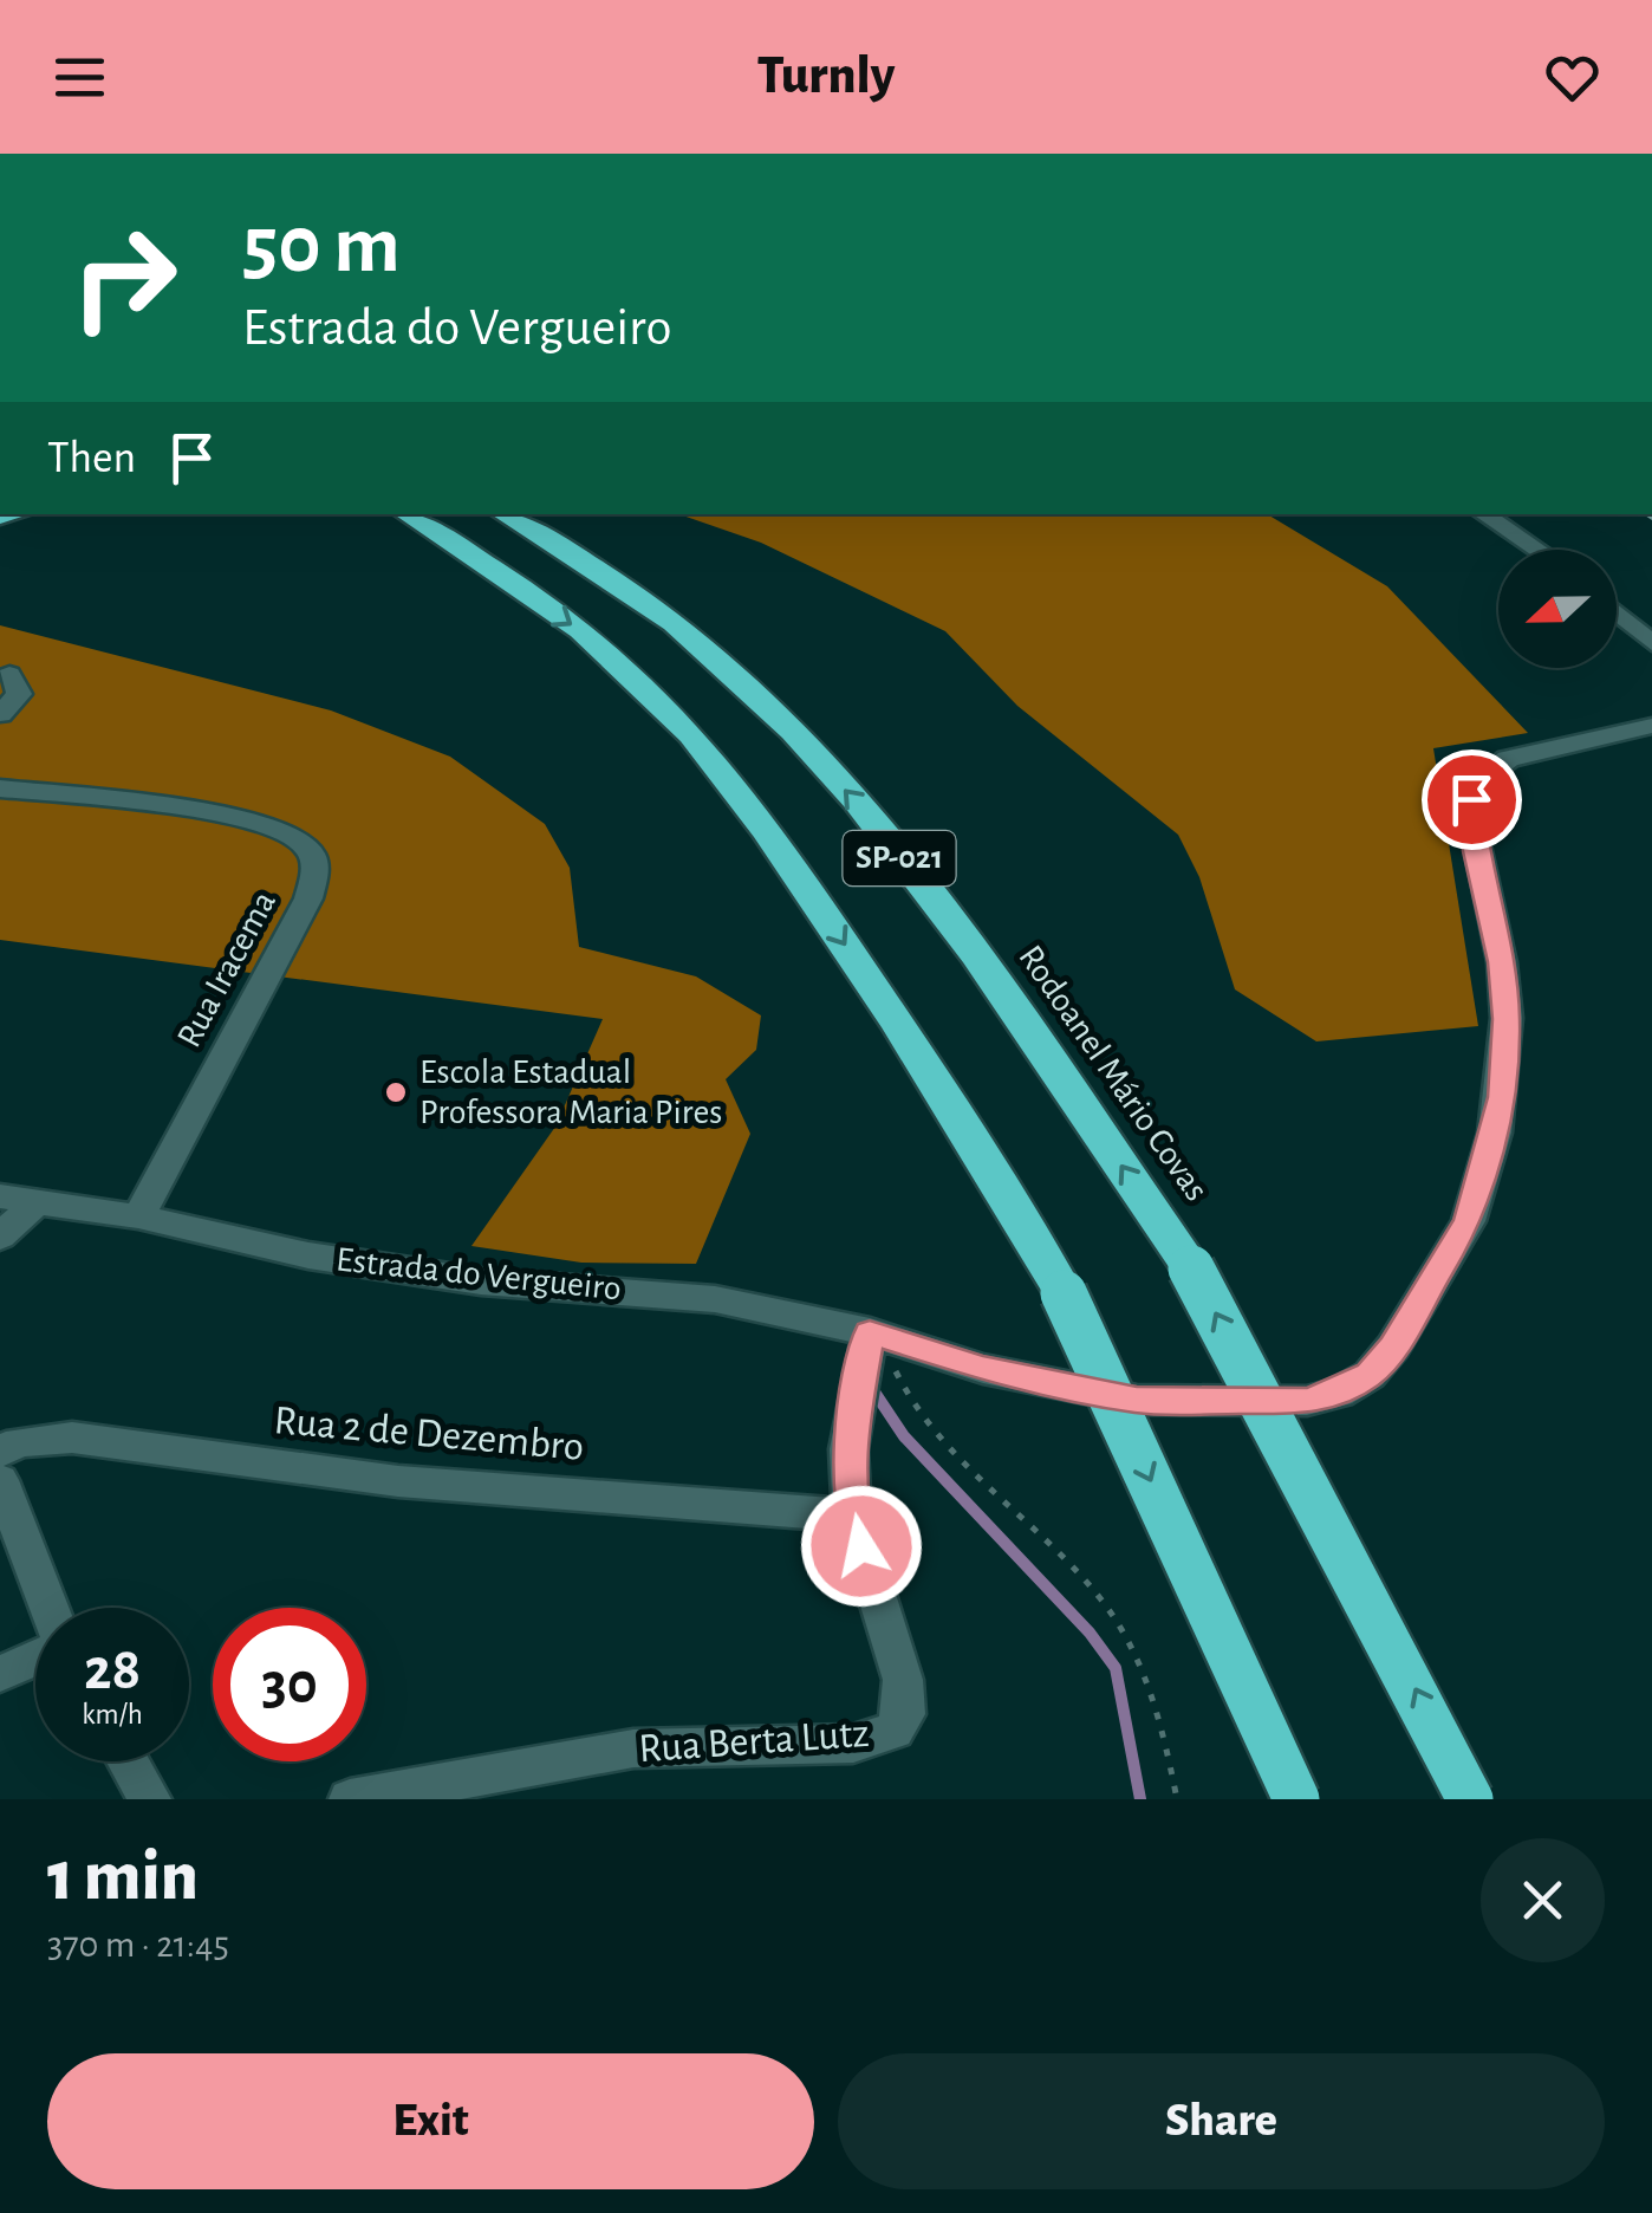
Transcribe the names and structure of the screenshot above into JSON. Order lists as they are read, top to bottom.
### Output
{
  "streets": {
    "highway": ["SP-021", "Rodoanel Mário Covas"],
    "street": [
      "Rua Iracema",
      "Estrada do Vergueiro",
      "Rua 2 de Dezembro",
      "Rua Berta Lutz"
    ]
  },
  "crossings": [
    ["Rua Iracema", "Estrada do Vergueiro"],
    ["Estrada do Vergueiro", "Rua Berta Lutz"],
    ["Rua 2 de Dezembro", "Rua Berta Lutz"]
  ],
  "places": ["Escola Estadual Professora Maria Pires"],
  "north": "left",
  "page": {
    "header": "Turnly",
    "turn": ["50 m", "Estrada do Vergueiro"],
    "then": "Then",
    "speed": "28 km/h",
    "limit": "30",
    "heading": ["1 min", "370 m · 21:45"],
    "buttons": ["Exit", "Share"]
  }
}
